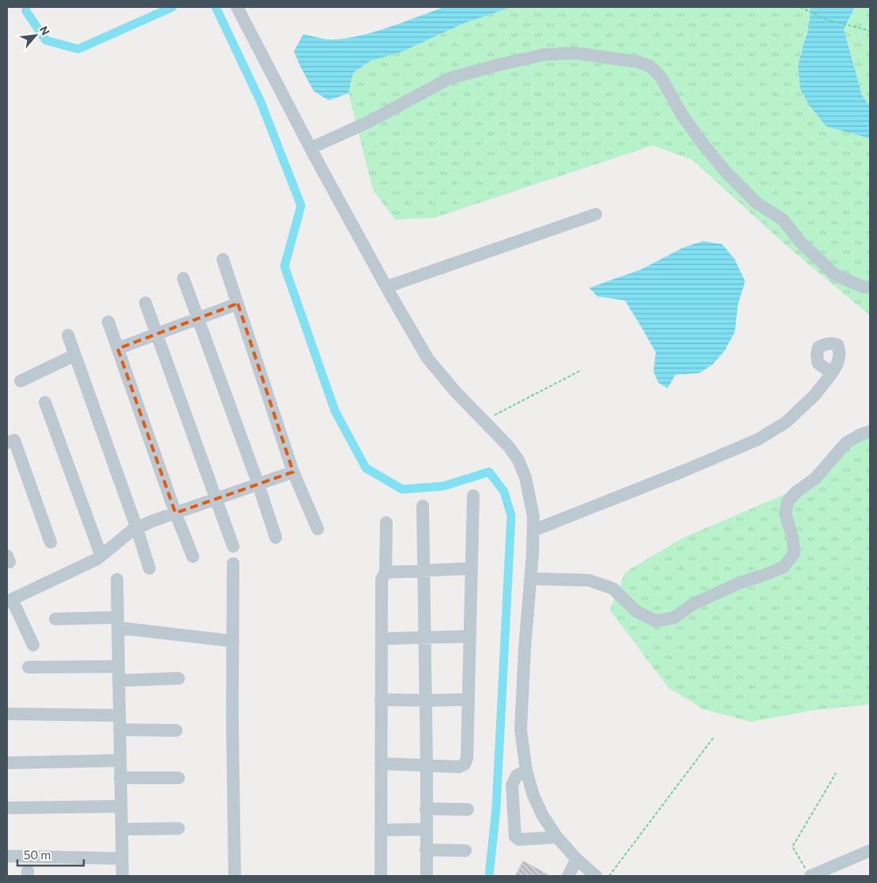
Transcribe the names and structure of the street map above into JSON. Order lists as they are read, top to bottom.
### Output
{
  "scale_bar": "50 m",
  "north": "top right"
}
